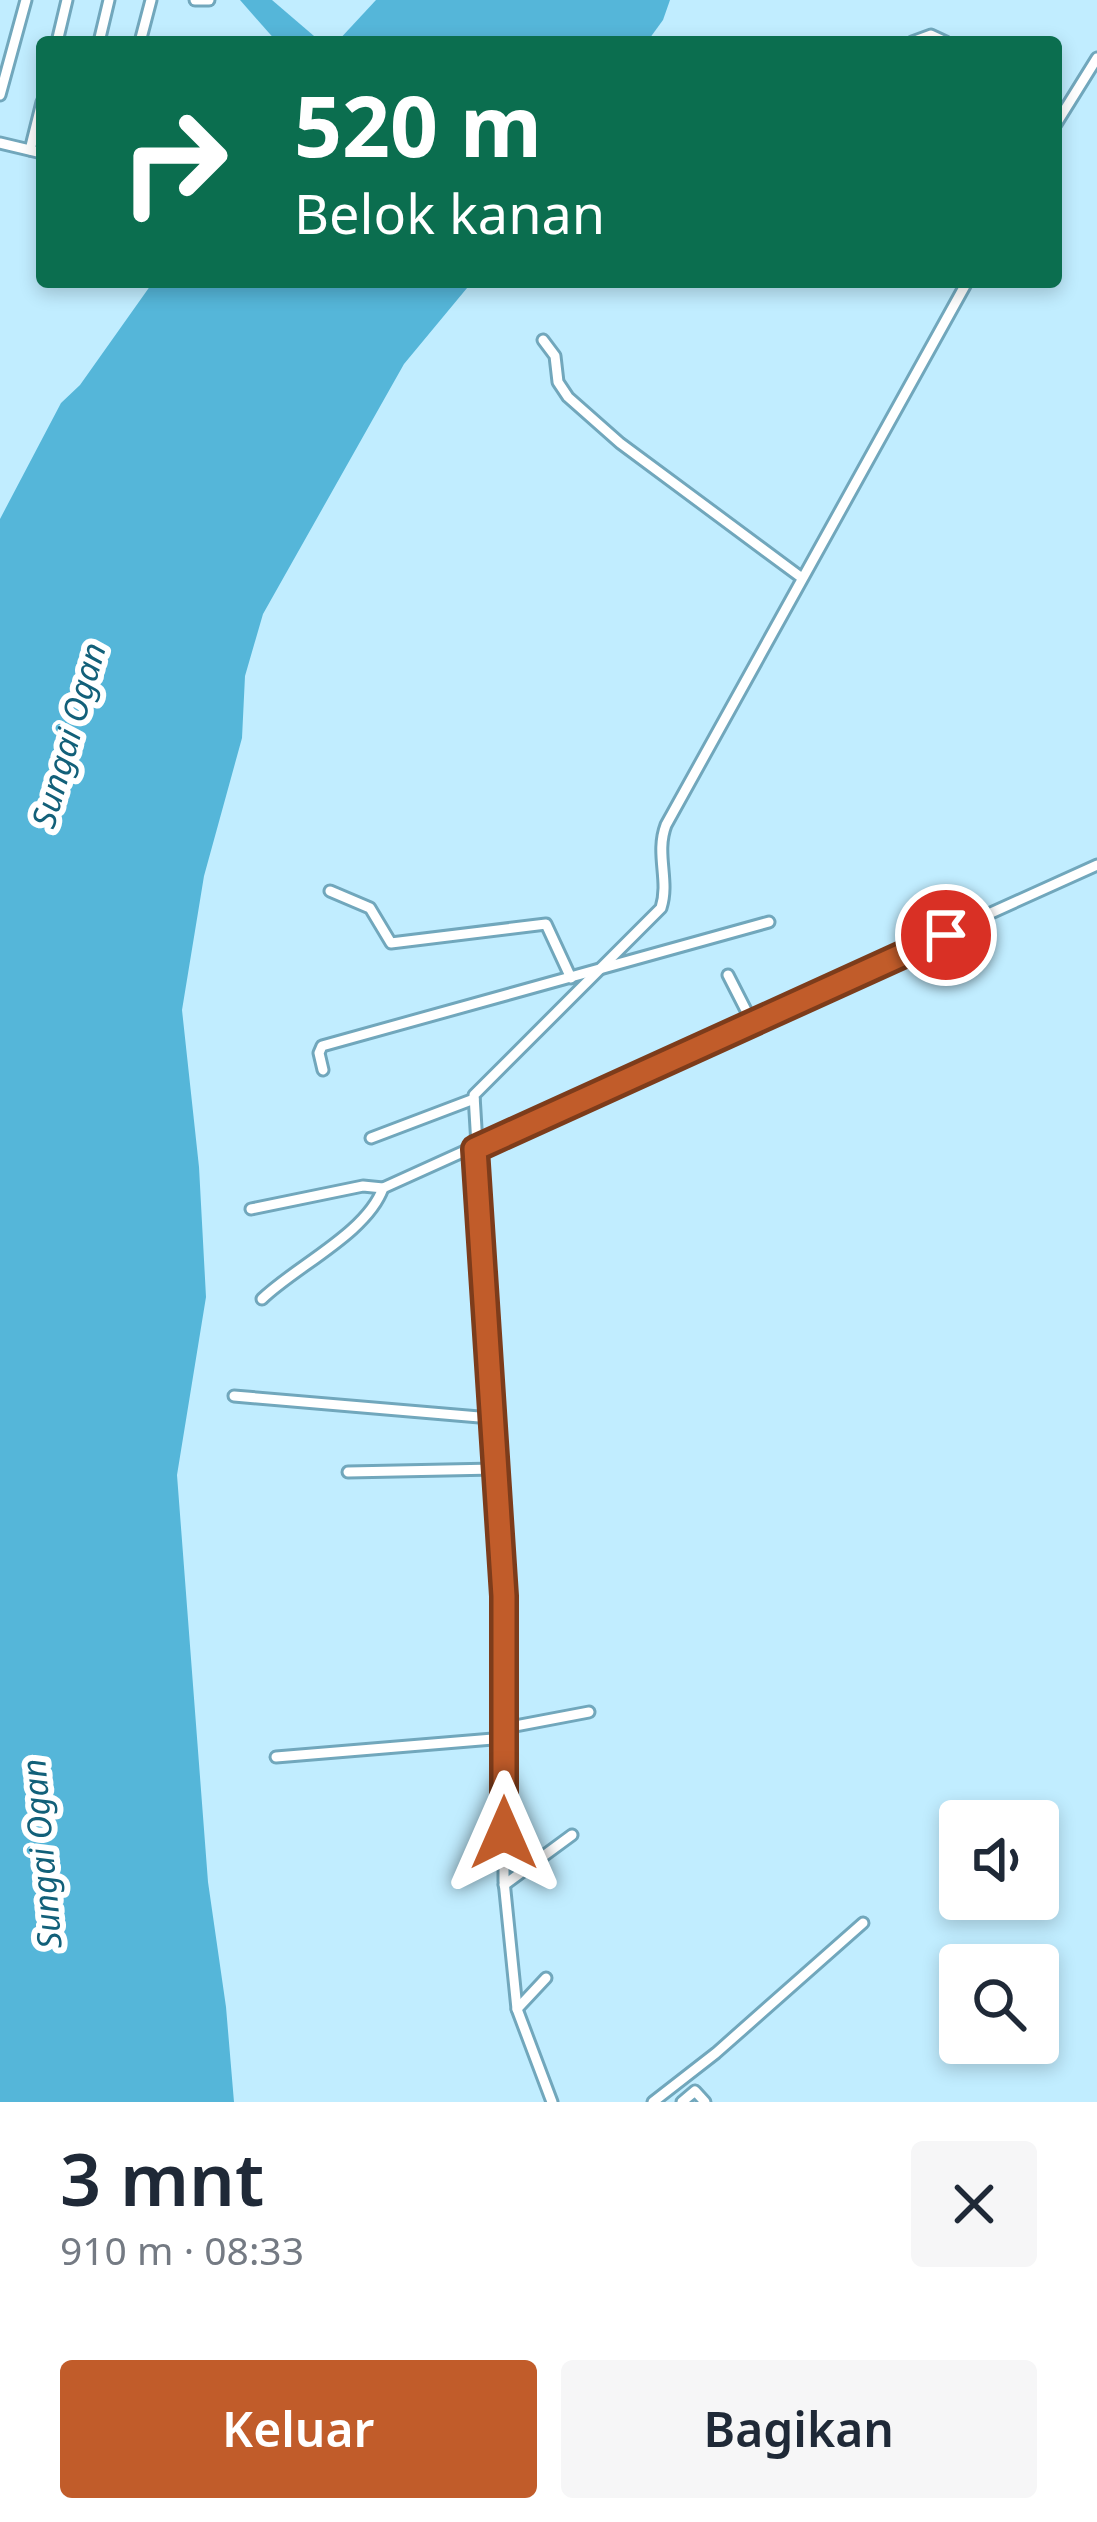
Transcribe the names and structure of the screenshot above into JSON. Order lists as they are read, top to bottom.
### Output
{
  "water": ["Sungai Ogan"],
  "page": {
    "turn": ["520 m", "Belok kanan"],
    "heading": ["3 mnt", "910 m · 08:33"],
    "buttons": ["Keluar", "Bagikan"]
  }
}
